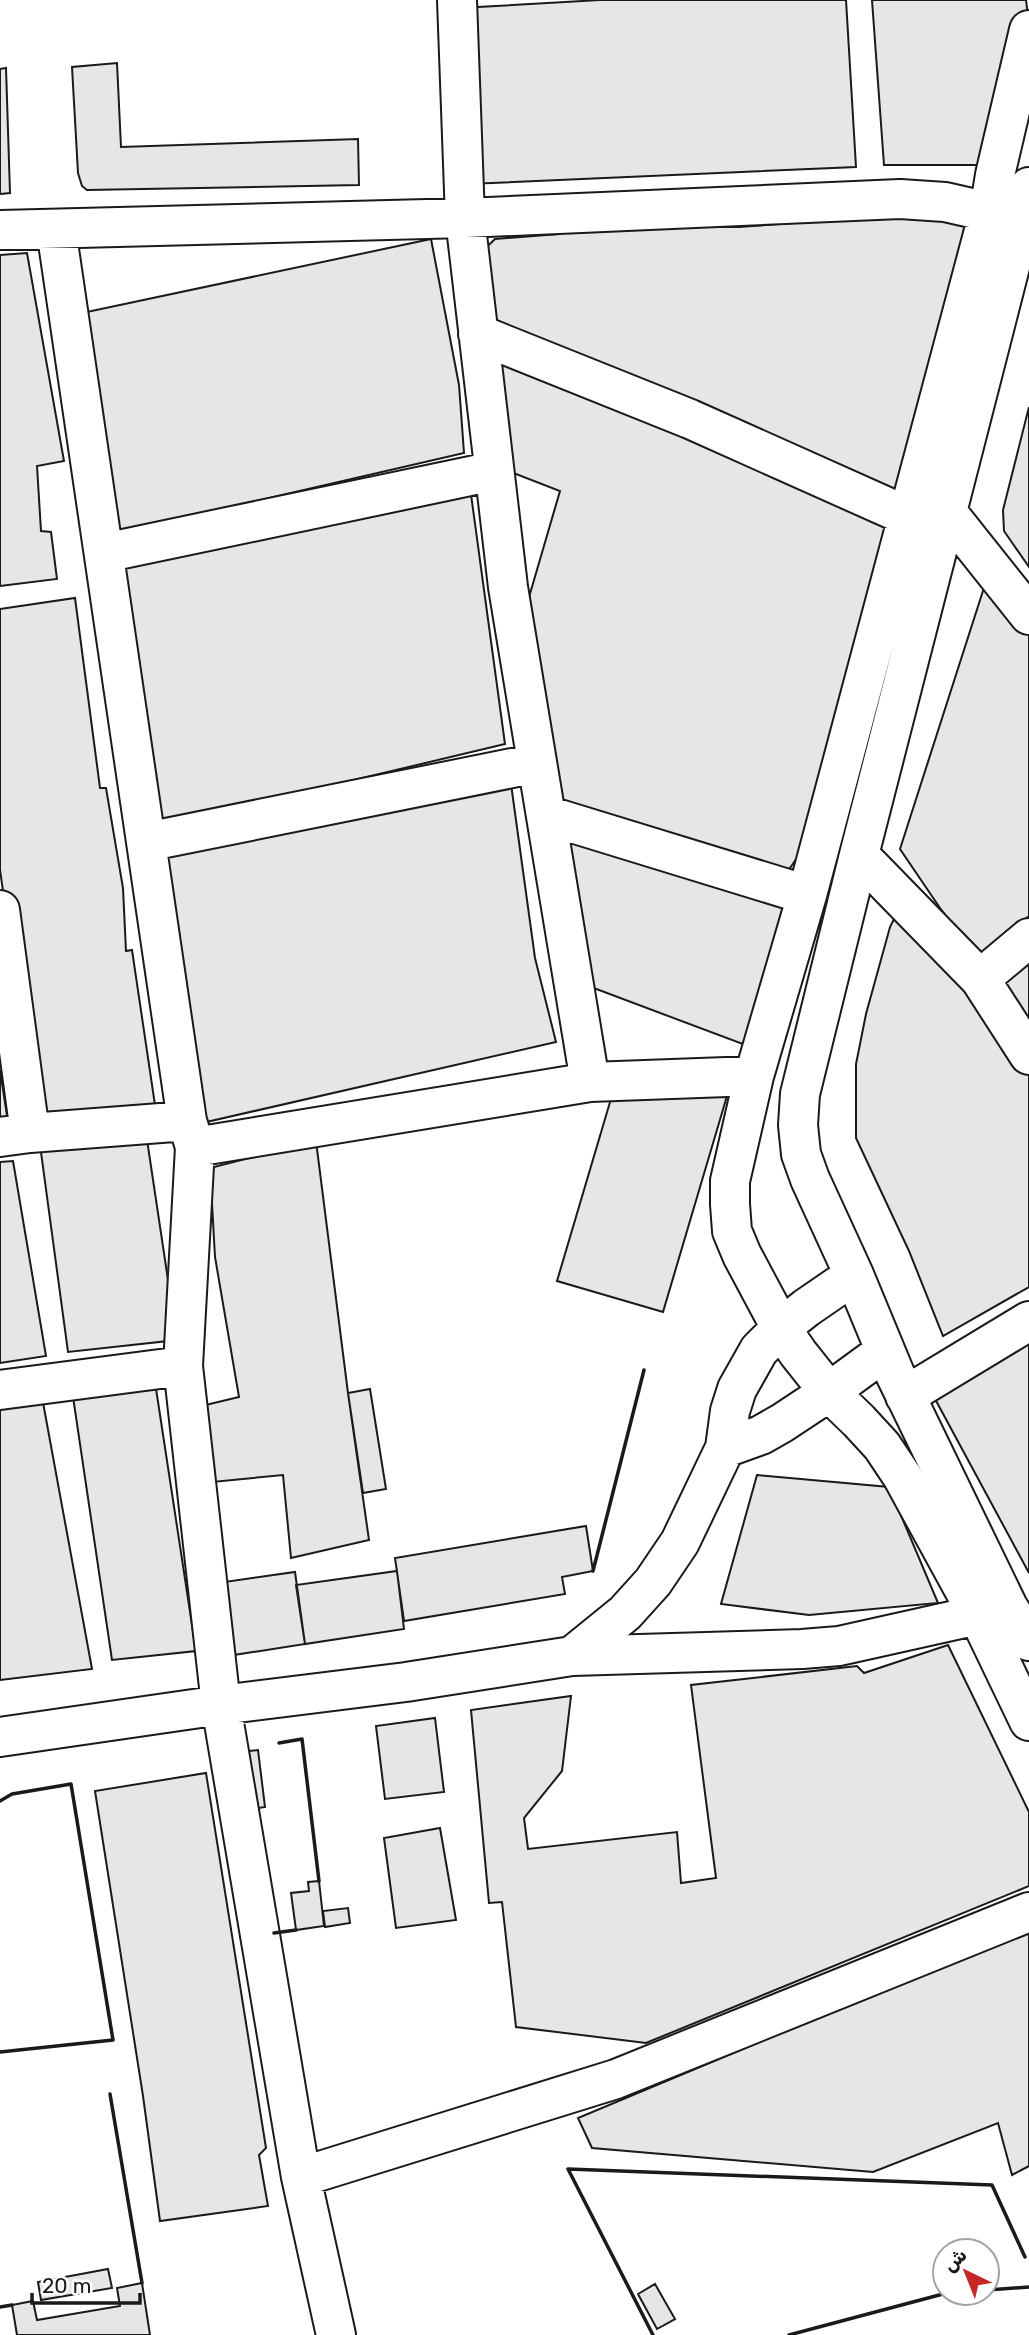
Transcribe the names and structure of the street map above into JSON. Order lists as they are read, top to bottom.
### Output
{
  "scale_bar": "20 m",
  "north": "top left"
}
